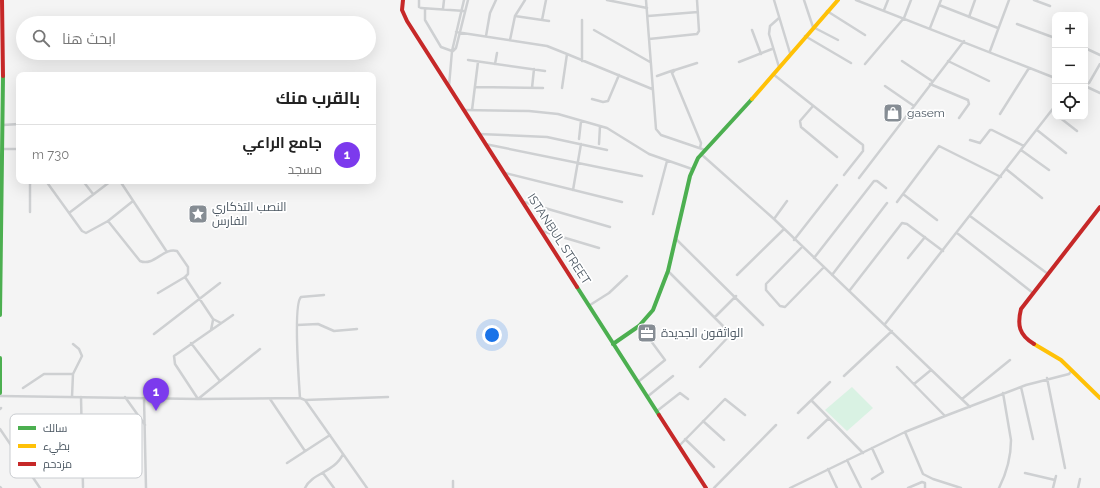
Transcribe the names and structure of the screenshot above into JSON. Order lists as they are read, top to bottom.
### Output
{
  "streets": {
    "street": ["ISTANBUL STREET"]
  },
  "places": {
    "shop": ["gasem"],
    "place": ["النصب التذكاري الفارس"],
    "office": ["الواثقون الجديدة"]
  },
  "legend": ["سالك", "بطيء", "مزدحم"],
  "page": {
    "map_buttons": ["+", "−"],
    "search": "ابحث هنا",
    "heading": "بالقرب منك",
    "list": [
      {
        "mark": "1",
        "name": "جامع الراعي",
        "note": "مسجد",
        "value": "730 m"
      }
    ],
    "pins": "1"
  }
}
